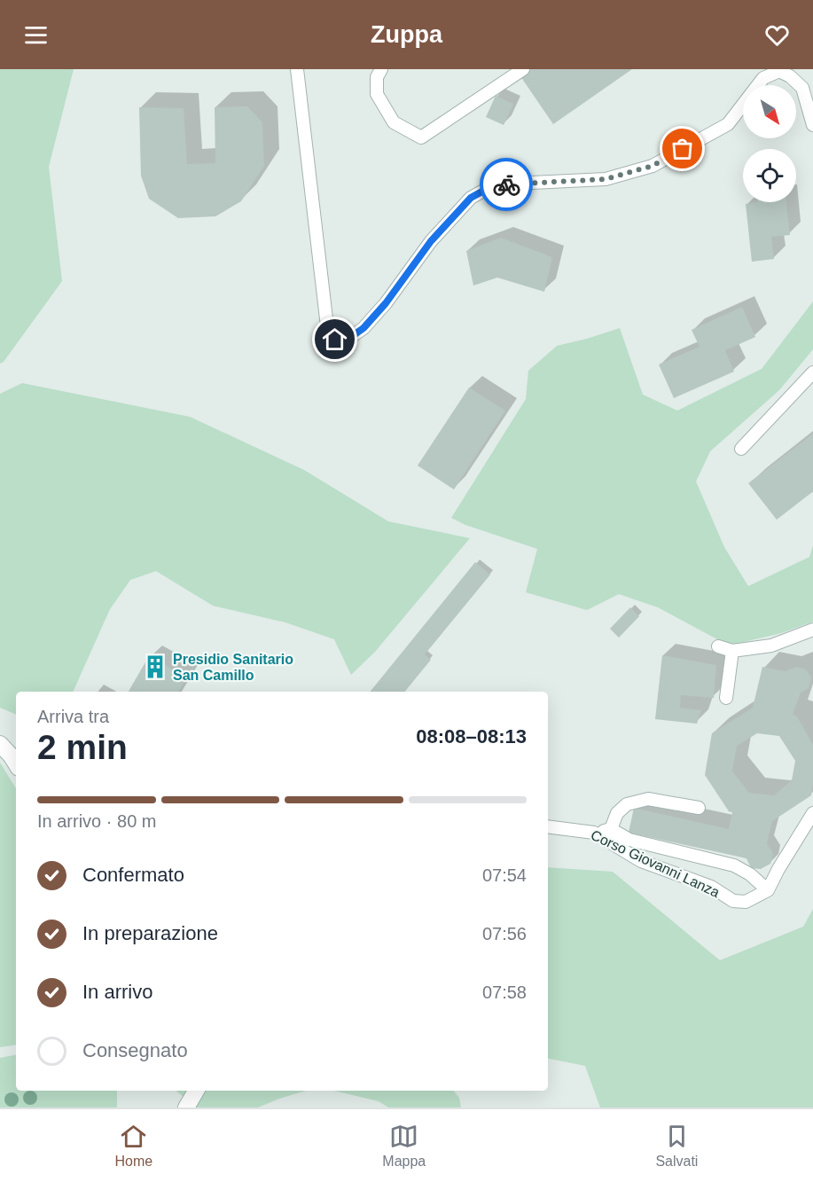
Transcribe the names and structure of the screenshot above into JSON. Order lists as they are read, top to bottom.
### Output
{
  "streets": {
    "lane": ["Corso Giovanni Lanza"]
  },
  "places": {
    "building": ["Presidio Sanitario San Camillo"]
  },
  "north": "bottom right",
  "page": {
    "header": "Zuppa",
    "heading": ["2 min", "Arriva tra", "08:08–08:13"],
    "bar": "In arrivo · 80 m",
    "list": [
      ["Confermato", "07:54"],
      ["In preparazione", "07:56"],
      ["In arrivo", "07:58"],
      "Consegnato"
    ],
    "tabs": ["Home", "Mappa", "Salvati"]
  }
}
